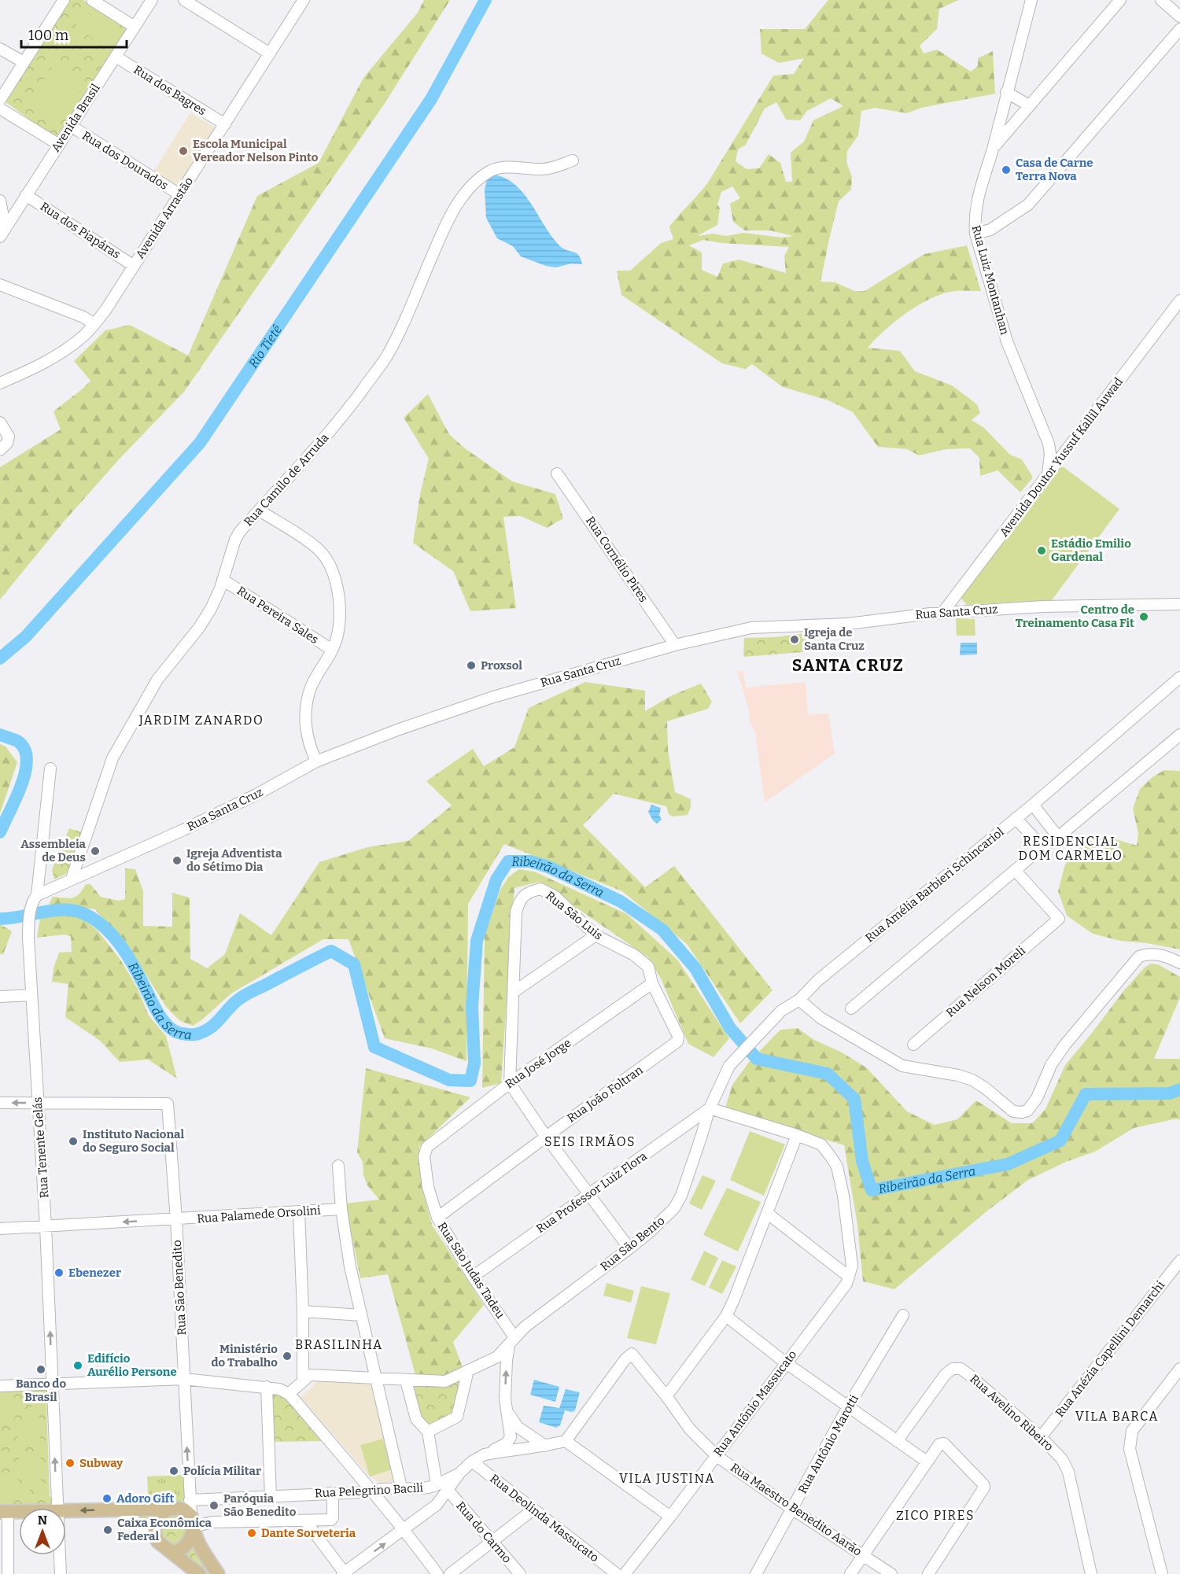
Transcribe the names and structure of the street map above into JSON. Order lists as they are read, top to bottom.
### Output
{
  "streets": {
    "street": [
      "Rua dos Bagres",
      "Avenida Brasil",
      "Rua dos Dourados",
      "Avenida Arrastão",
      "Rua dos Piapáras",
      "Rua Luiz Montanhan",
      "Avenida Doutor Yussuf Kallil Auwad",
      "Rua Camilo de Arruda",
      "Rua Cornélio Pires",
      "Rua Santa Cruz",
      "Rua Pereira Sales",
      "Rua Amélia Barbieri Schincariol",
      "Rua São Luis",
      "Rua Nelson Moreli",
      "Rua José Jorge",
      "Rua João Foltran",
      "Rua Tenente Gelás",
      "Rua Professor Luiz Flora",
      "Rua Palamede Orsolini",
      "Rua São Bento",
      "Rua São Judas Tadeu",
      "Rua São Benedito",
      "Rua Anézia Capellini Demarchi",
      "Rua Antônio Massucato",
      "Rua Avelino Ribeiro",
      "Rua Antônio Marotti",
      "Rua Pelegrino Bacili",
      "Rua Maestro Benedito Aarão",
      "Rua Deolinda Massucato",
      "Rua do Carmo"
    ]
  },
  "crossings": [
    ["Rua dos Bagres", "Avenida Brasil"],
    ["Rua dos Bagres", "Avenida Arrastão"],
    ["Avenida Brasil", "Rua dos Dourados"],
    ["Avenida Brasil", "Rua dos Piapáras"],
    ["Rua dos Dourados", "Avenida Arrastão"],
    ["Avenida Arrastão", "Rua dos Piapáras"],
    ["Rua Luiz Montanhan", "Avenida Doutor Yussuf Kallil Auwad"],
    ["Avenida Doutor Yussuf Kallil Auwad", "Rua Santa Cruz"],
    ["Rua Camilo de Arruda", "Rua Santa Cruz"],
    ["Rua Camilo de Arruda", "Rua Pereira Sales"],
    ["Rua Cornélio Pires", "Rua Santa Cruz"],
    ["Rua Santa Cruz", "Rua Tenente Gelás"],
    ["Rua Amélia Barbieri Schincariol", "Rua Professor Luiz Flora"],
    ["Rua Amélia Barbieri Schincariol", "Rua São Bento"],
    ["Rua São Luis", "Rua José Jorge"],
    ["Rua São Luis", "Rua João Foltran"],
    ["Rua José Jorge", "Rua São Judas Tadeu"],
    ["Rua João Foltran", "Rua São Judas Tadeu"],
    ["Rua Tenente Gelás", "Rua Palamede Orsolini"],
    ["Rua Tenente Gelás", "Rua São Benedito"],
    ["Rua Professor Luiz Flora", "Rua São Bento"],
    ["Rua Professor Luiz Flora", "Rua São Judas Tadeu"],
    ["Rua Palamede Orsolini", "Rua São Benedito"],
    ["Rua São Bento", "Rua São Judas Tadeu"],
    ["Rua São Benedito", "Rua Pelegrino Bacili"],
    ["Rua Anézia Capellini Demarchi", "Rua Avelino Ribeiro"],
    ["Rua Antônio Massucato", "Rua Maestro Benedito Aarão"],
    ["Rua Antônio Marotti", "Rua Maestro Benedito Aarão"]
  ],
  "one_way": ["Rua Tenente Gelás", "Rua Palamede Orsolini"],
  "districts": [
    "SANTA CRUZ",
    "JARDIM ZANARDO",
    "RESIDENCIAL DOM CARMELO",
    "SEIS IRMÃOS",
    "BRASILINHA",
    "VILA BARCA",
    "VILA JUSTINA",
    "ZICO PIRES"
  ],
  "water": ["Rio Tietê", "Ribeirão da Serra"],
  "places": [
    "Escola Municipal Vereador Nelson Pinto",
    "Casa de Carne Terra Nova",
    "Estádio Emilio Gardenal",
    "Centro de Treinamento Casa Fit",
    "Igreja de Santa Cruz",
    "Proxsol",
    "Assembleia de Deus",
    "Igreja Adventista do Sétimo Dia",
    "Instituto Nacional do Seguro Social",
    "Ebenezer",
    "Ministério do Trabalho",
    "Edifício Aurélio Persone",
    "Banco do Brasil",
    "Subway",
    "Polícia Militar",
    "Adoro Gift",
    "Paróquia São Benedito",
    "Caixa Econômica Federal",
    "Dante Sorveteria"
  ],
  "scale_bar": "100 m",
  "north": "top"
}
